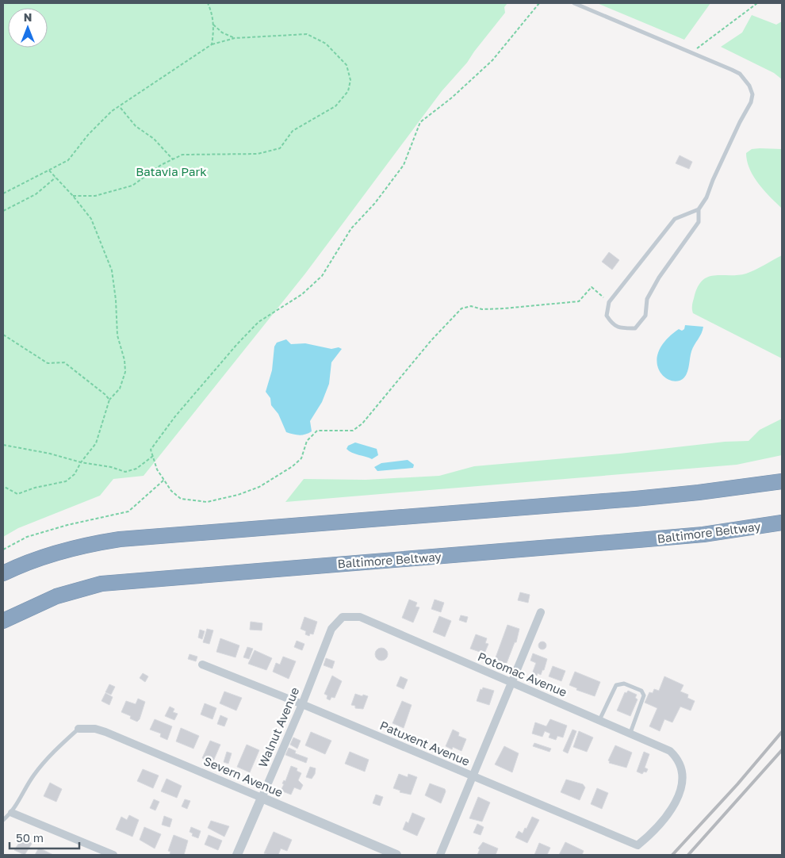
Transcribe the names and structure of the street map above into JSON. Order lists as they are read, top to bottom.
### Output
{
  "streets": {
    "highway": ["Baltimore Beltway"],
    "street": [
      "Potomac Avenue",
      "Walnut Avenue",
      "Patuxent Avenue",
      "Severn Avenue"
    ]
  },
  "crossings": [
    ["Potomac Avenue", "Walnut Avenue"],
    ["Potomac Avenue", "Patuxent Avenue"],
    ["Walnut Avenue", "Patuxent Avenue"],
    ["Walnut Avenue", "Severn Avenue"]
  ],
  "parks": ["Batavia Park"],
  "scale_bar": "50 m",
  "north": "top"
}
